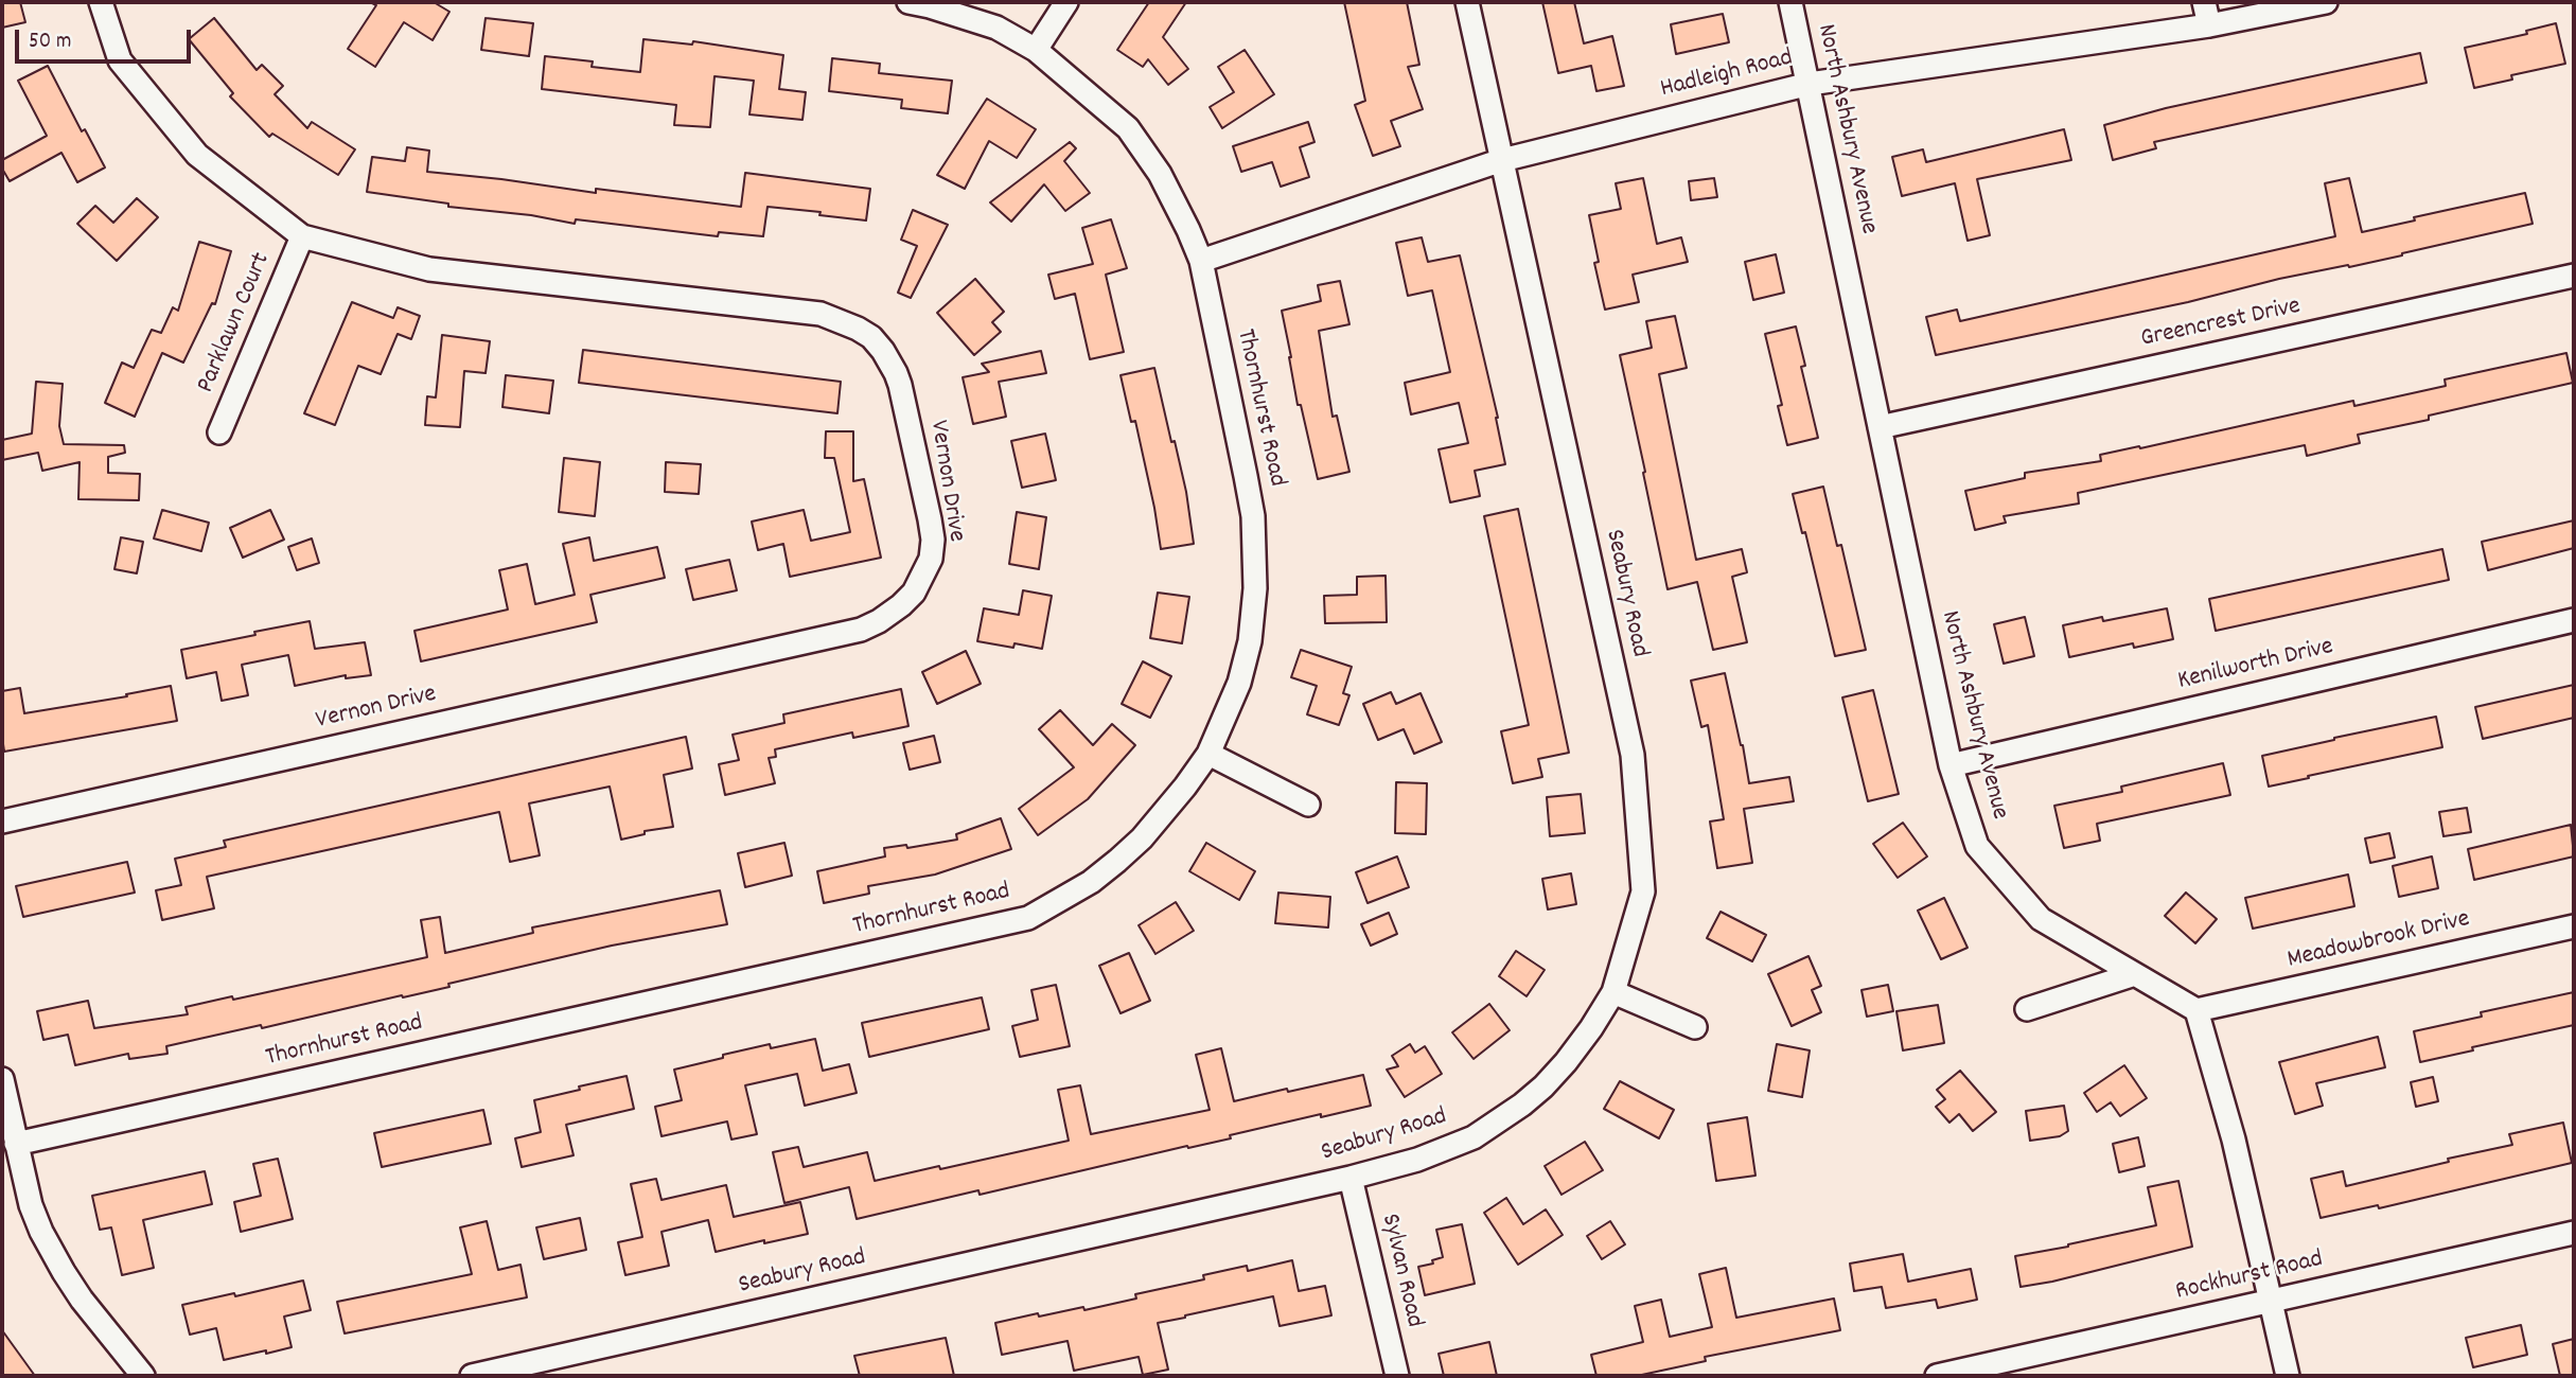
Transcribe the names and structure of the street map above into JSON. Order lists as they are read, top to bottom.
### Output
{
  "streets": {
    "street": [
      "Hadleigh Road",
      "North Ashbury Avenue",
      "Parklawn Court",
      "Greencrest Drive",
      "Thornhurst Road",
      "Vernon Drive",
      "Seabury Road",
      "Kenilworth Drive",
      "Meadowbrook Drive",
      "Sylvan Road",
      "Rockhurst Road"
    ]
  },
  "crossings": [
    ["Hadleigh Road", "North Ashbury Avenue"],
    ["Hadleigh Road", "Thornhurst Road"],
    ["Hadleigh Road", "Seabury Road"],
    ["North Ashbury Avenue", "Greencrest Drive"],
    ["North Ashbury Avenue", "Kenilworth Drive"],
    ["North Ashbury Avenue", "Meadowbrook Drive"],
    ["Parklawn Court", "Vernon Drive"],
    ["Seabury Road", "Sylvan Road"]
  ],
  "scale_bar": "50 m"
}
